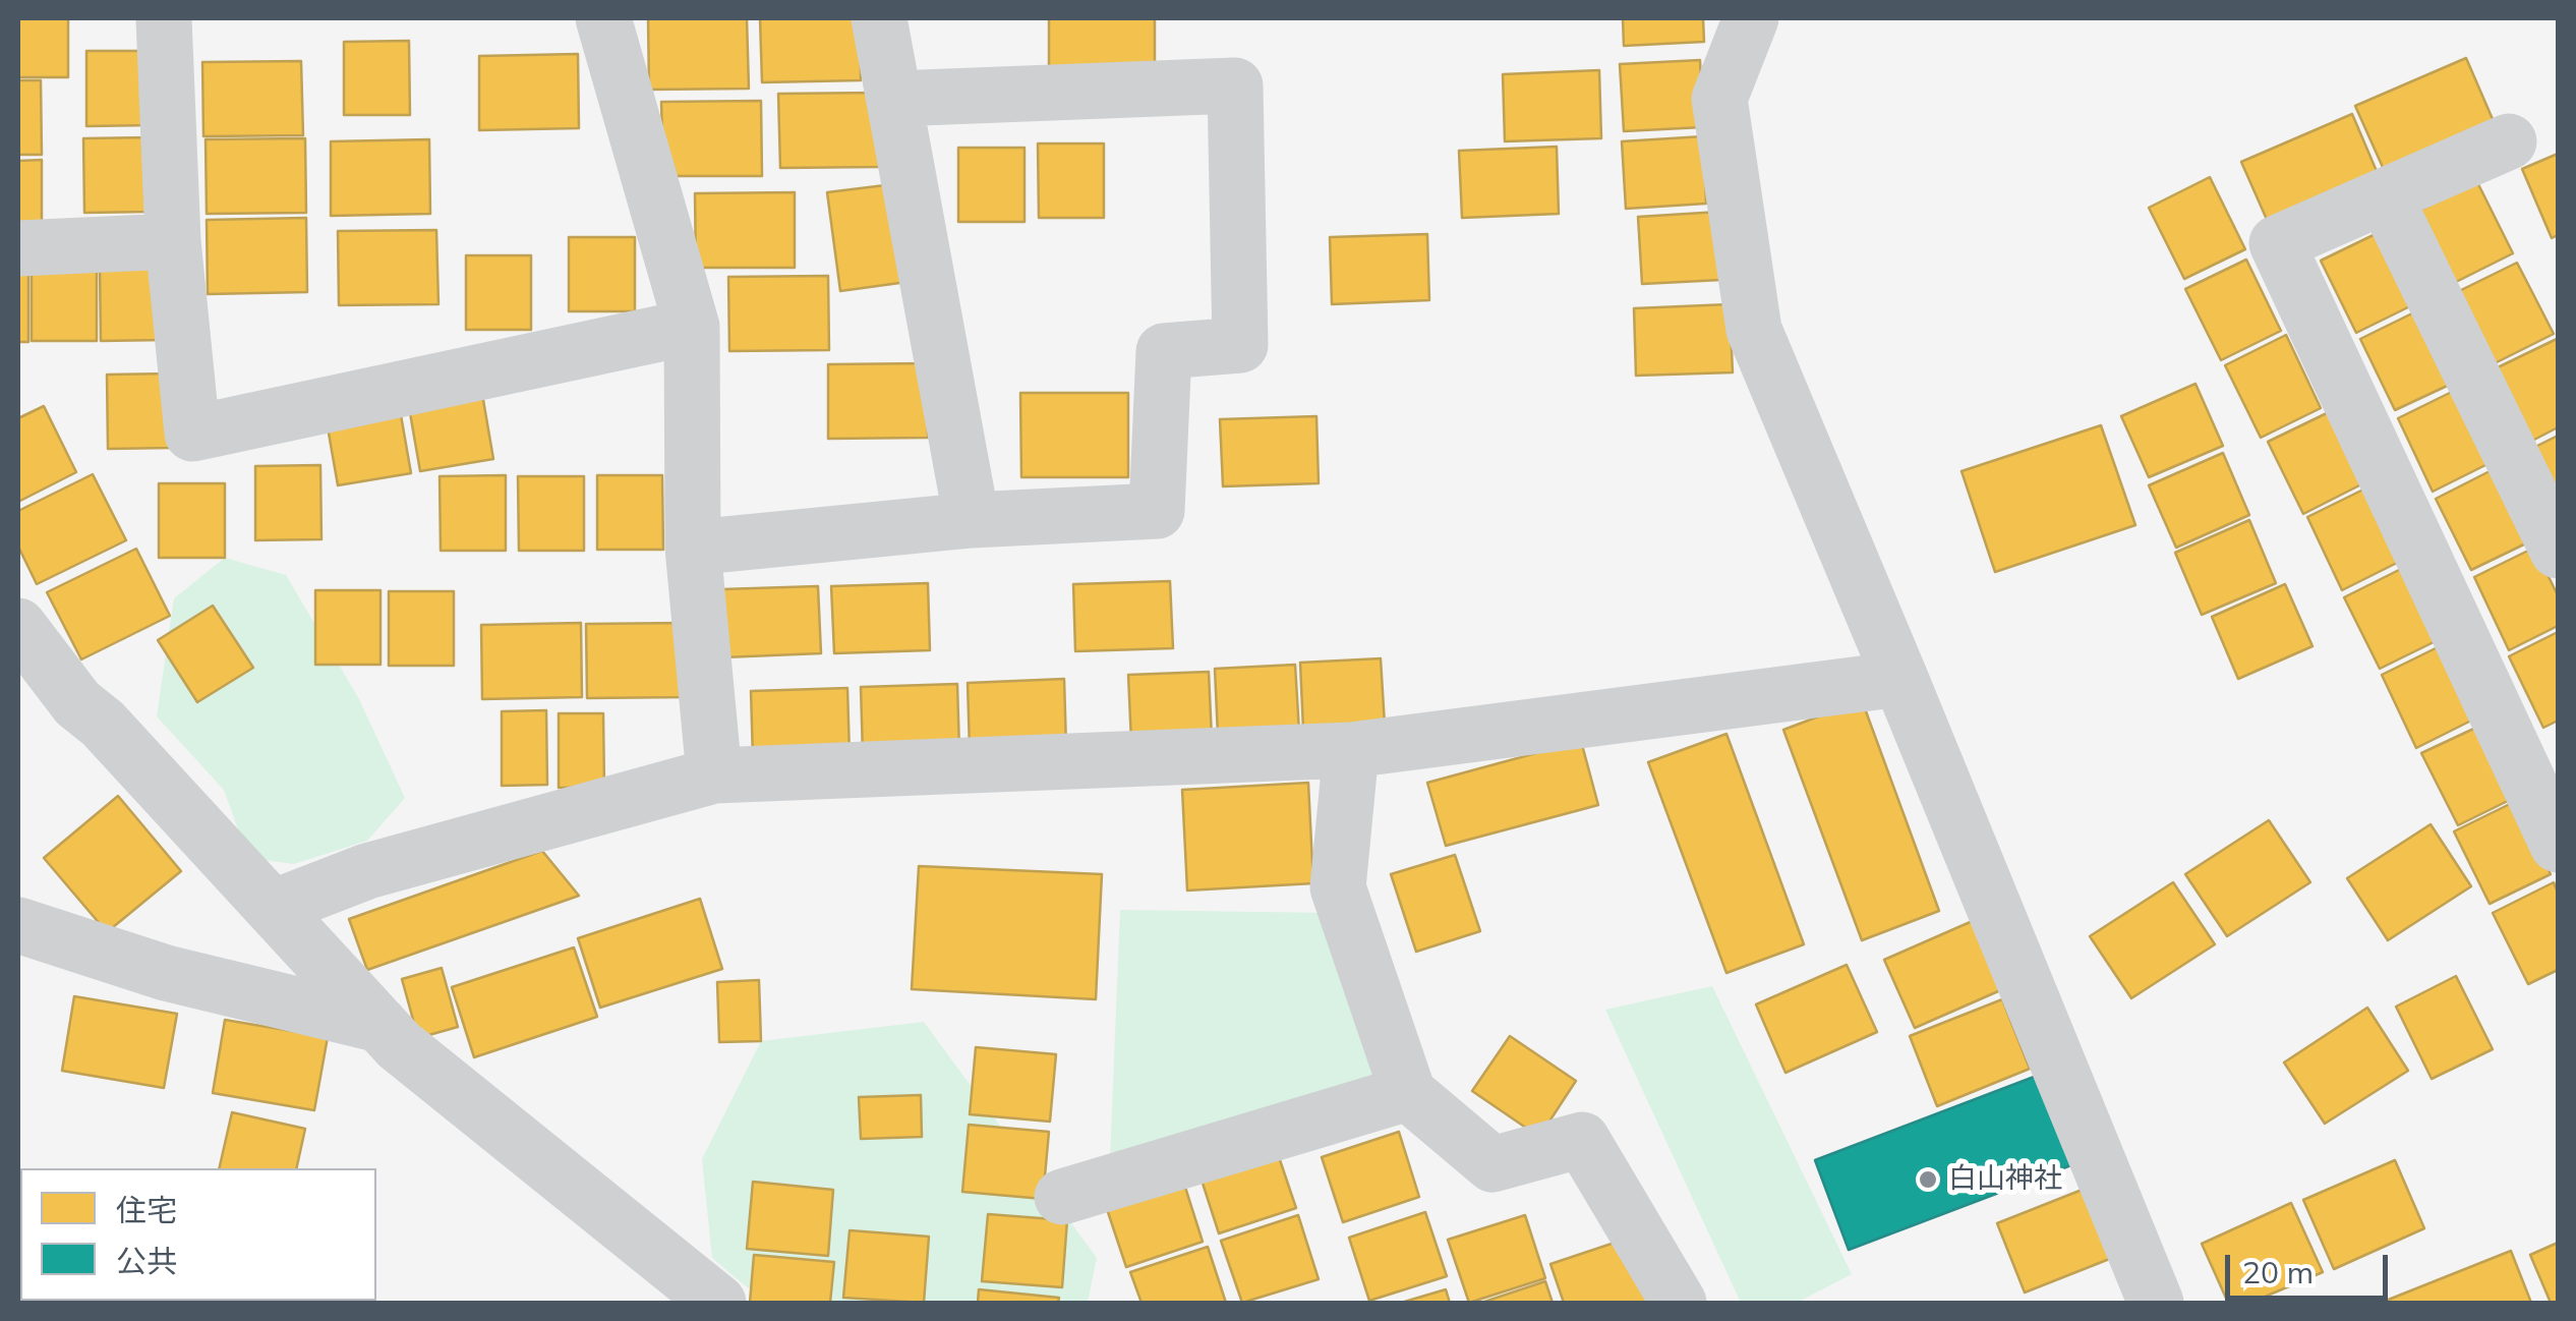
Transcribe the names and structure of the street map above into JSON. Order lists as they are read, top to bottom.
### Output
{
  "places": ["白山神社"],
  "legend": ["住宅", "公共"],
  "scale_bar": "20 m"
}
